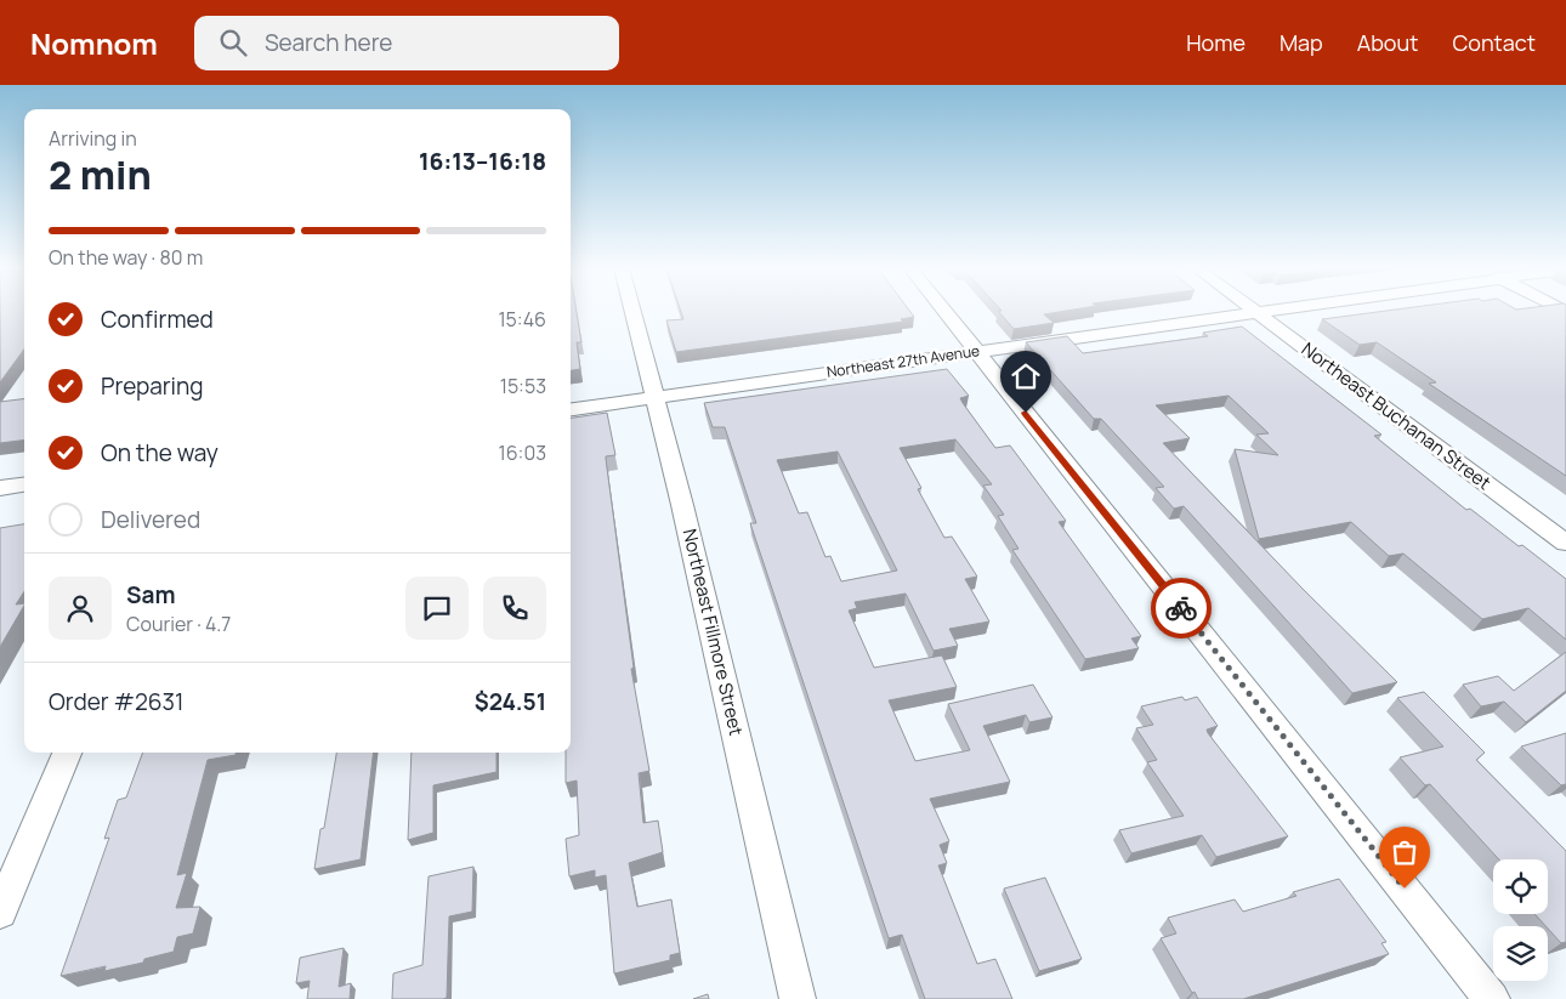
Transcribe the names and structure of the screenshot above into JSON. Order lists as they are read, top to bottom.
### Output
{
  "streets": {
    "street": ["Northeast 27th Avenue", "Northeast Buchanan Street", "Northeast Fillmore Street"]
  },
  "crossings": [
    ["Northeast 27th Avenue", "Northeast Buchanan Street"],
    ["Northeast 27th Avenue", "Northeast Fillmore Street"]
  ],
  "page": {
    "header": "Nomnom",
    "search": "Search here",
    "nav": [
      "Home",
      "Map",
      "About",
      "Contact"
    ],
    "heading": ["2 min", "Arriving in", "16:13–16:18"],
    "panel": [
      "Sam",
      "Courier · 4.7",
      "Order #2631",
      "$24.51"
    ],
    "bar": "On the way · 80 m",
    "list": [
      ["Confirmed", "15:46"],
      ["Preparing", "15:53"],
      ["On the way", "16:03"],
      "Delivered"
    ]
  }
}
